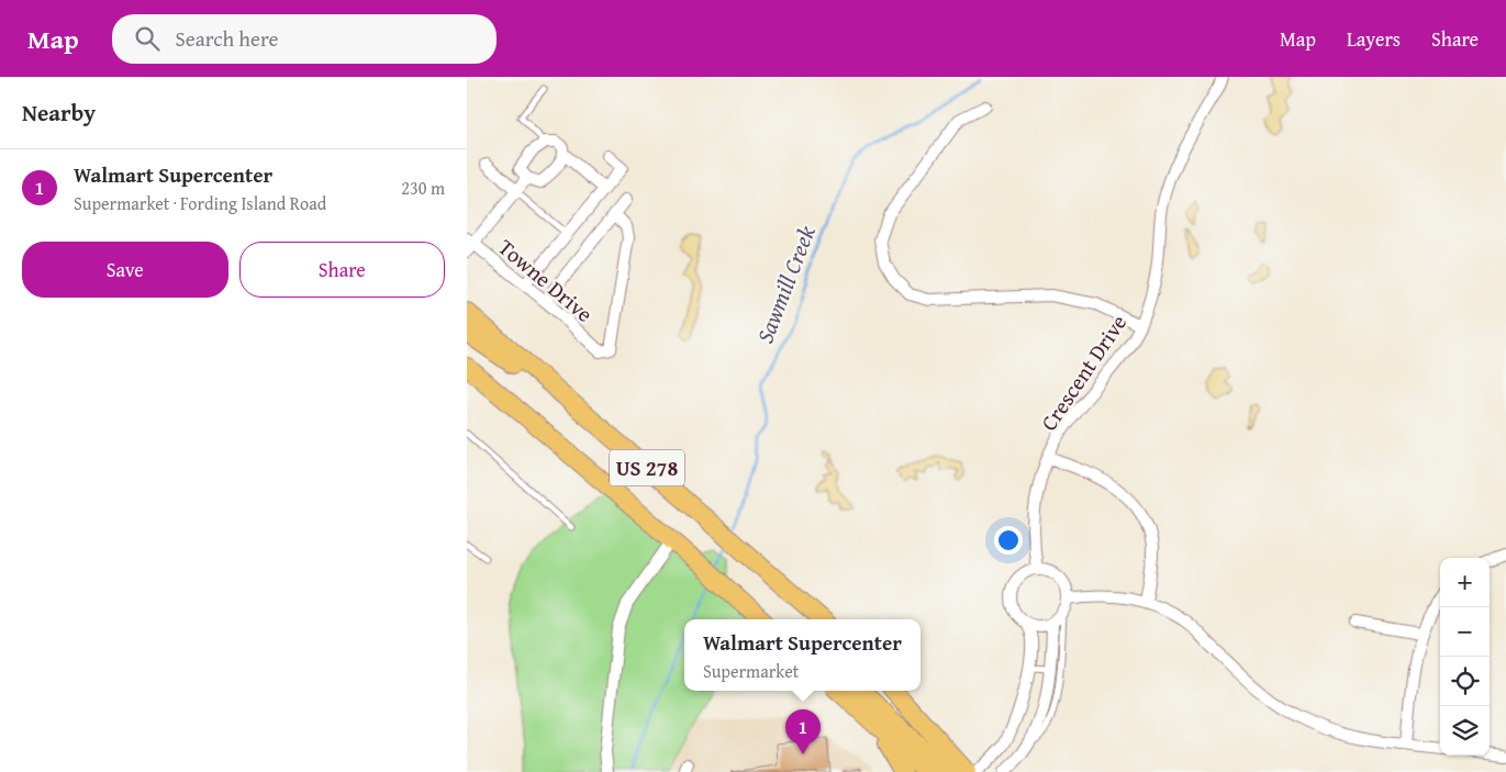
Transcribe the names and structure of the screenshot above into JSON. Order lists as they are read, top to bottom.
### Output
{
  "streets": {
    "highway": ["US 278"],
    "street": ["Towne Drive", "Crescent Drive"]
  },
  "water": ["Sawmill Creek"],
  "page": {
    "header": "Map",
    "search": "Search here",
    "nav": ["Map", "Layers", "Share"],
    "heading": "Nearby",
    "list": [
      {
        "mark": "1",
        "name": "Walmart Supercenter",
        "note": "Supermarket · Fording Island Road",
        "value": "230 m"
      }
    ],
    "buttons": ["Save", "Share"],
    "map_buttons": ["+", "−"],
    "popup": ["Walmart Supercenter", "Supermarket"],
    "pins": "1"
  }
}
